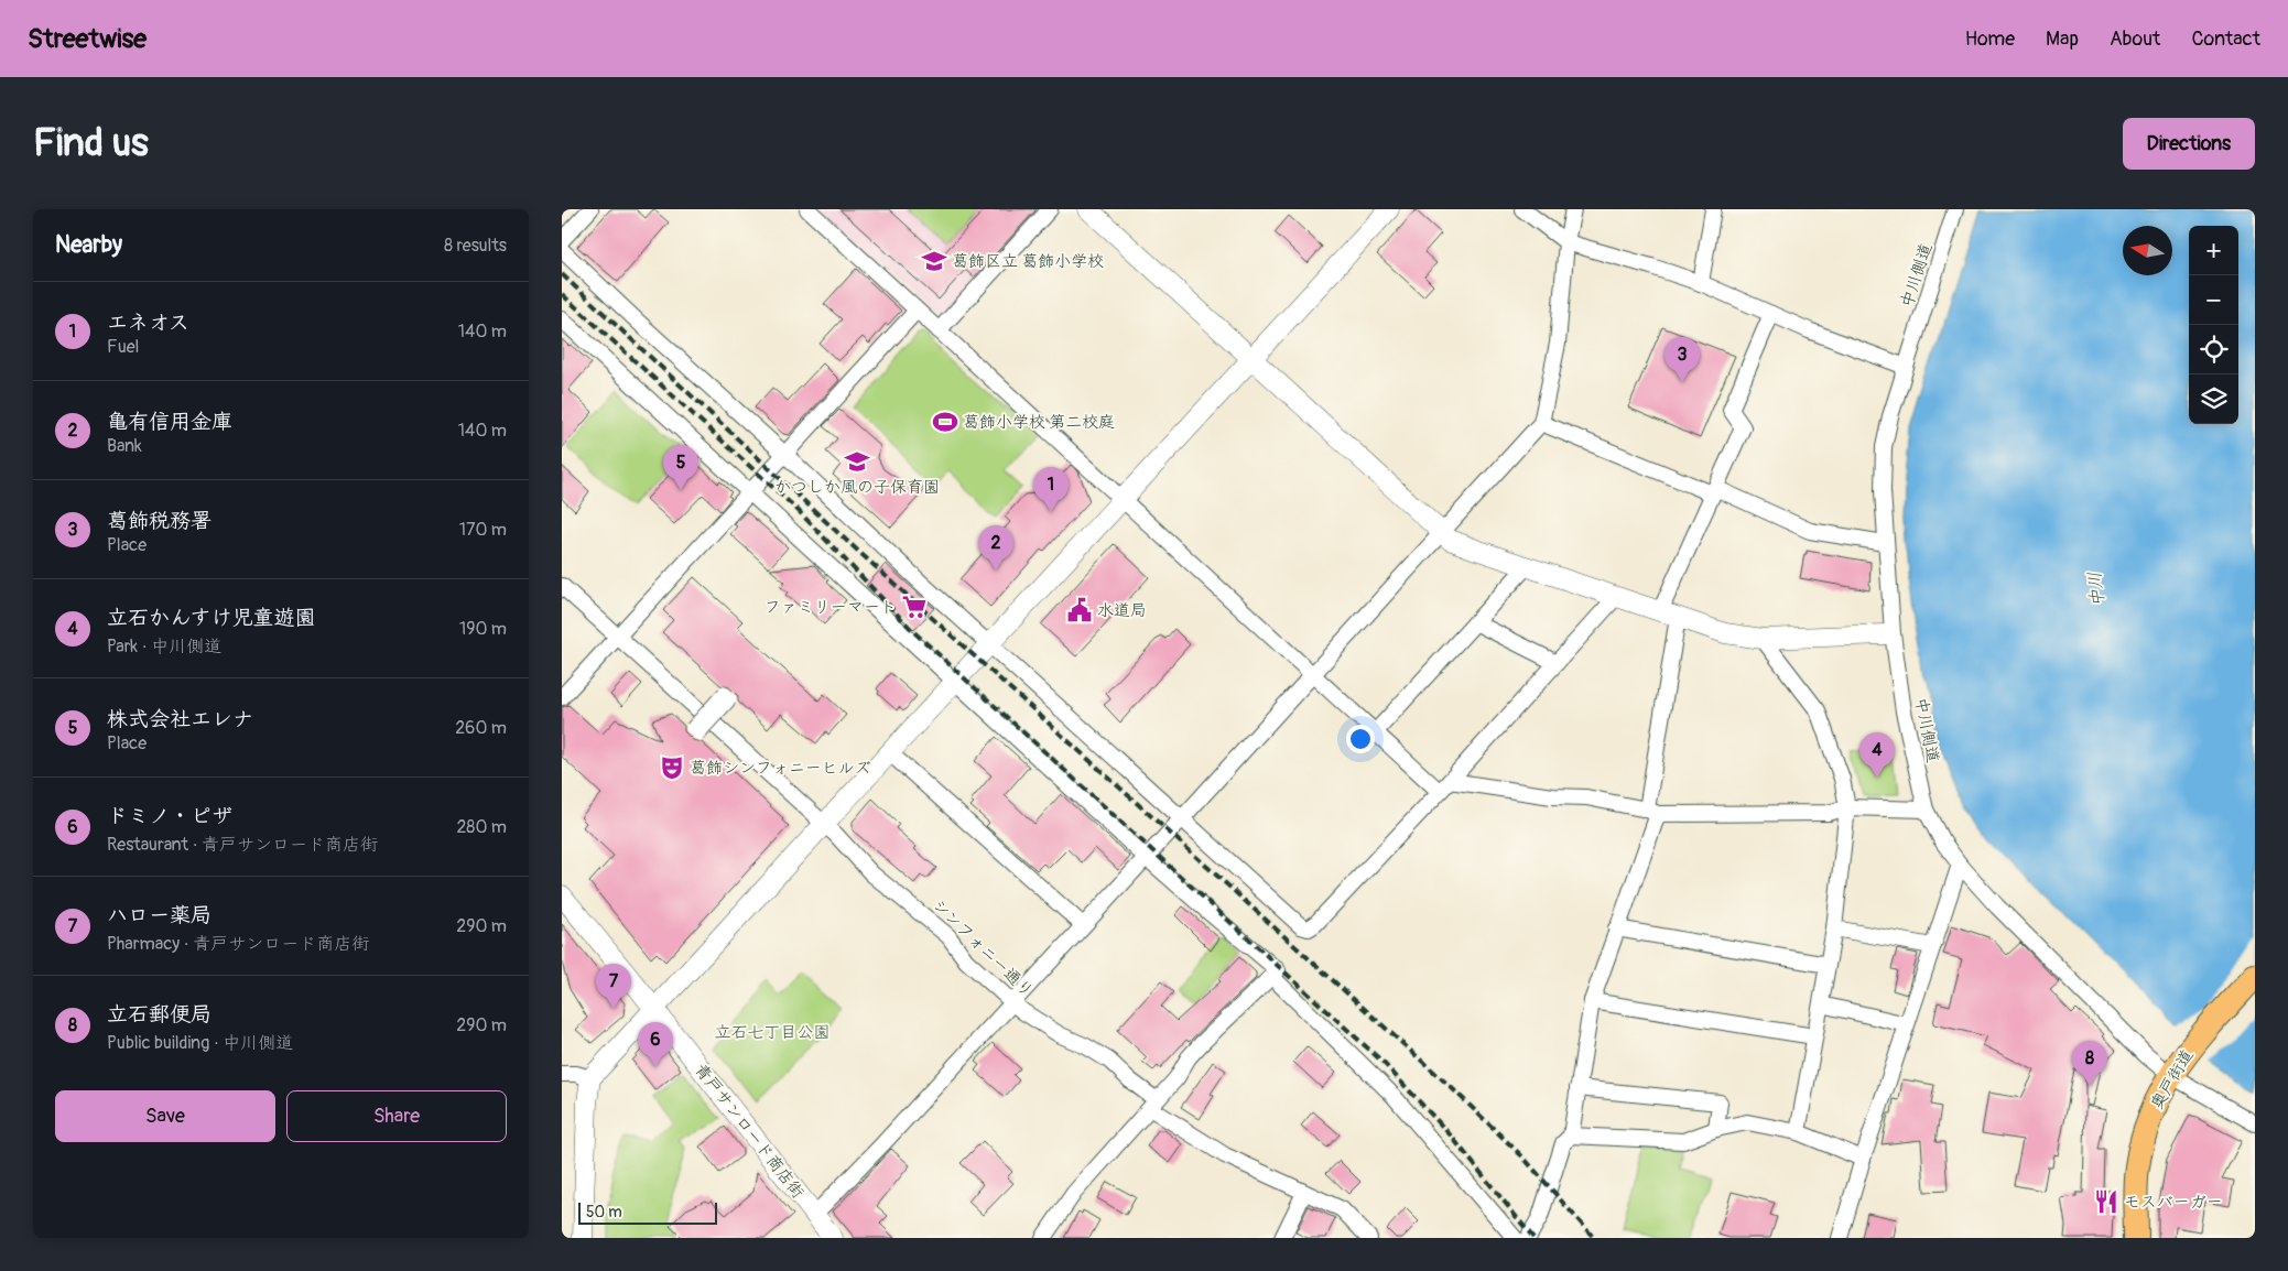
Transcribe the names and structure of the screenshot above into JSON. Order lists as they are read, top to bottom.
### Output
{
  "streets": {
    "main road": ["奥戸街道"],
    "street": ["中川側道", "シンフォニー通り", "青戸サンロード商店街"]
  },
  "crossings": [
    ["中川側道", "奥戸街道"]
  ],
  "water": ["中川"],
  "parks": ["立石七丁目公園"],
  "places": {
    "school or university": ["葛飾区立 葛飾小学校", "かつしか風の子保育園"],
    "sports": ["葛飾小学校 第二校庭"],
    "supermarket": ["ファミリーマート"],
    "public building": ["水道局"],
    "theatre": ["葛飾シンフォニーヒルズ"],
    "restaurant": ["モスバーガー"]
  },
  "scale_bar": "50 m",
  "north": "left",
  "page": {
    "header": "Streetwise",
    "nav": [
      "Home",
      "Map",
      "About",
      "Contact"
    ],
    "buttons": [
      "Directions",
      ["Save", "Share"]
    ],
    "title": "Find us",
    "heading": ["Nearby", "8 results"],
    "map_buttons": ["+", "−"],
    "list": [
      {
        "mark": "1",
        "name": "エネオス",
        "note": "Fuel",
        "value": "140 m"
      },
      {
        "mark": "2",
        "name": "亀有信用金庫",
        "note": "Bank",
        "value": "140 m"
      },
      {
        "mark": "3",
        "name": "葛飾税務署",
        "note": "Place",
        "value": "170 m"
      },
      {
        "mark": "4",
        "name": "立石かんすけ児童遊園",
        "note": "Park · 中川側道",
        "value": "190 m"
      },
      {
        "mark": "5",
        "name": "株式会社エレナ",
        "note": "Place",
        "value": "260 m"
      },
      {
        "mark": "6",
        "name": "ドミノ・ピザ",
        "note": "Restaurant · 青戸サンロード商店街",
        "value": "280 m"
      },
      {
        "mark": "7",
        "name": "ハロー薬局",
        "note": "Pharmacy · 青戸サンロード商店街",
        "value": "290 m"
      },
      {
        "mark": "8",
        "name": "立石郵便局",
        "note": "Public building · 中川側道",
        "value": "290 m"
      }
    ],
    "pins": [
      "3",
      "5",
      "1",
      "2",
      "4",
      "7",
      "6",
      "8"
    ],
    "scale": "50 m"
  }
}
